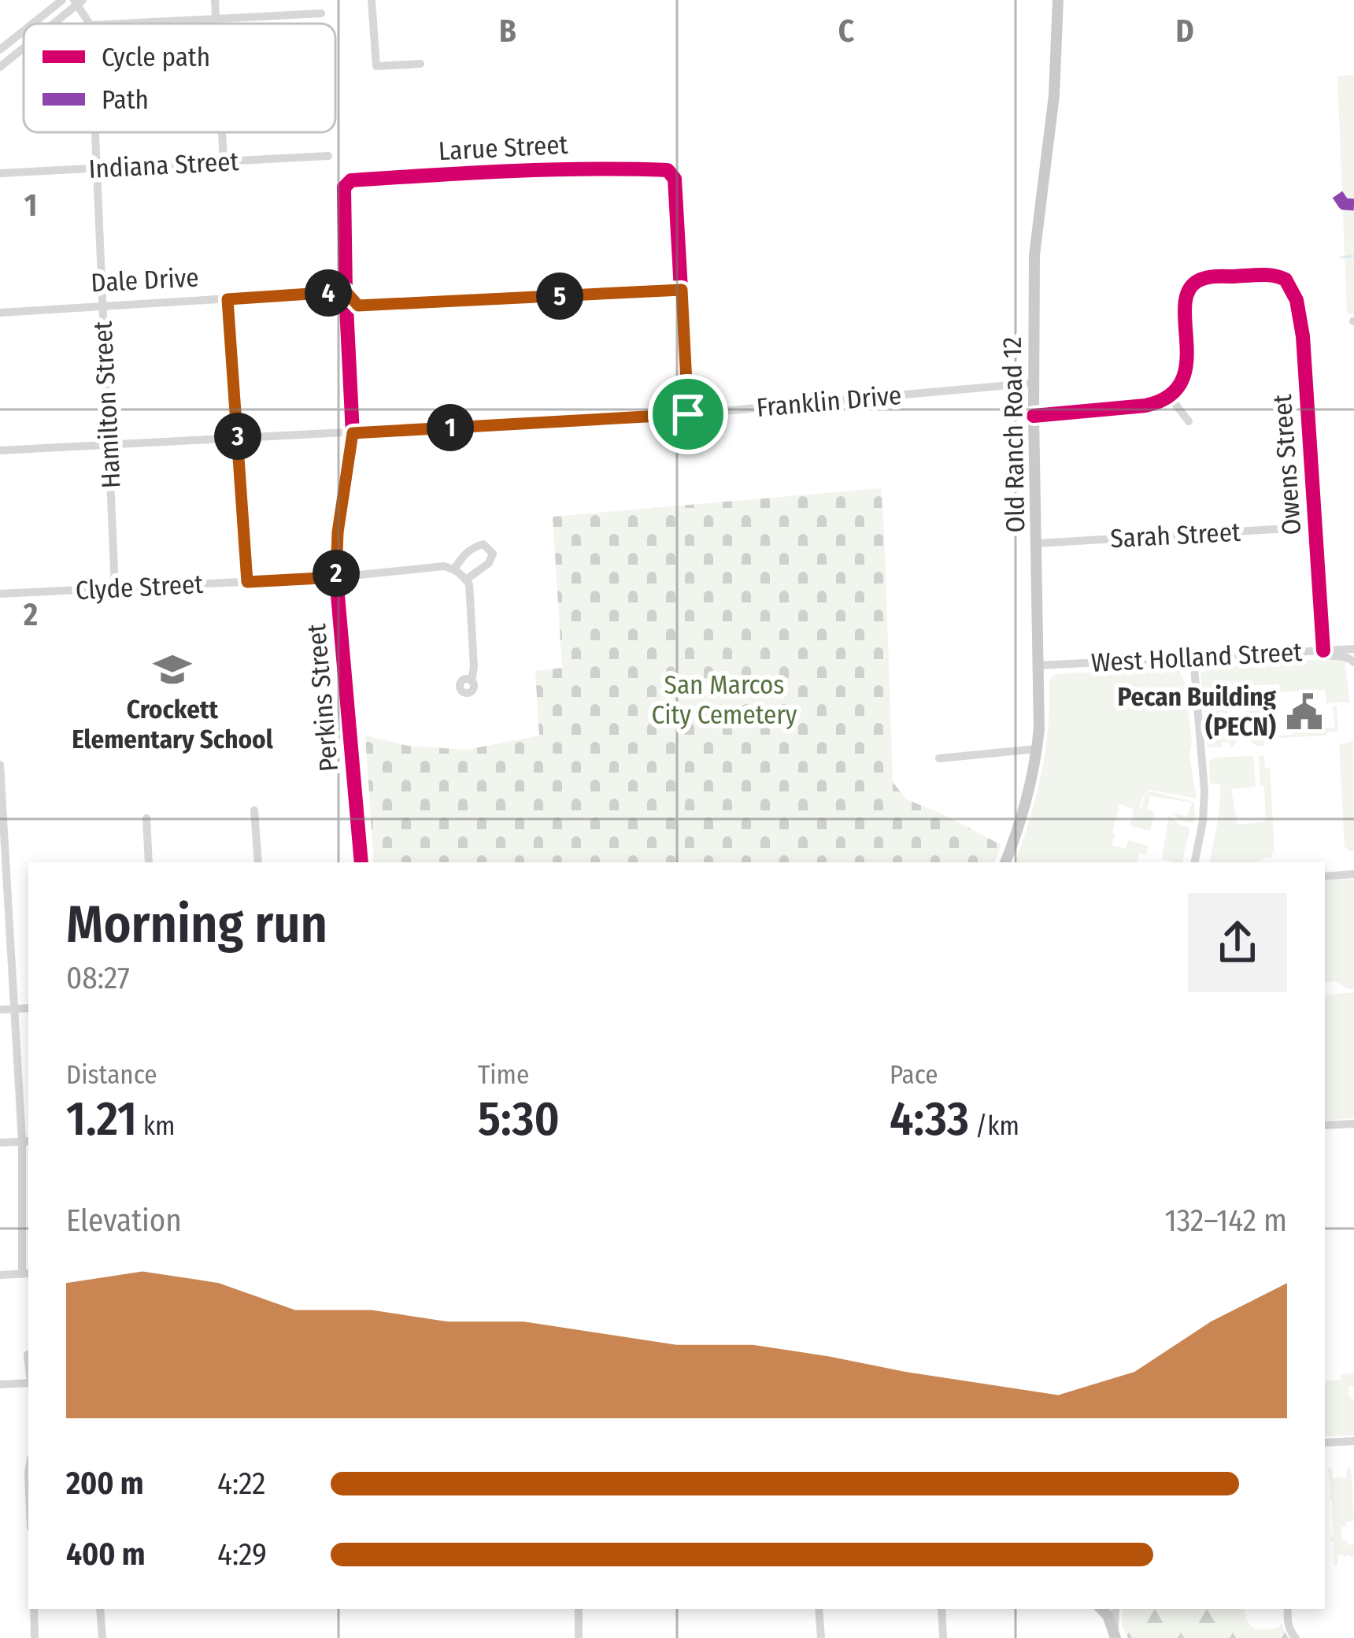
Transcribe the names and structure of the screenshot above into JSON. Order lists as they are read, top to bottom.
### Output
{
  "streets": {
    "main road": ["Old Ranch Road 12"],
    "street": [
      "Larue Street",
      "Indiana Street",
      "Dale Drive",
      "Franklin Drive",
      "Hamilton Street",
      "Owens Street",
      "Sarah Street",
      "Clyde Street",
      "West Holland Street",
      "Perkins Street"
    ]
  },
  "crossings": [
    ["Larue Street", "Dale Drive"],
    ["Larue Street", "Perkins Street"],
    ["Indiana Street", "Hamilton Street"],
    ["Dale Drive", "Hamilton Street"],
    ["Dale Drive", "Perkins Street"],
    ["Franklin Drive", "Hamilton Street"],
    ["Franklin Drive", "Old Ranch Road 12"],
    ["Franklin Drive", "Perkins Street"],
    ["Hamilton Street", "Clyde Street"],
    ["Old Ranch Road 12", "Sarah Street"],
    ["Old Ranch Road 12", "West Holland Street"],
    ["Owens Street", "Sarah Street"],
    ["Owens Street", "West Holland Street"],
    ["Clyde Street", "Perkins Street"]
  ],
  "parks": ["San Marcos City Cemetery"],
  "places": {
    "school or university": ["Crockett Elementary School"],
    "public building": ["Pecan Building (PECN)"]
  },
  "legend": ["Cycle path", "Path"],
  "page": {
    "pins": [
      "4",
      "5",
      "1",
      "3",
      "2"
    ],
    "heading": ["Morning run", "08:27"],
    "stats": [
      ["Distance", "1.21 km"],
      ["Time", "5:30"],
      ["Pace", "4:33 /km"]
    ],
    "chart": ["Elevation", "132–142 m"],
    "list": [
      {
        "name": "200 m",
        "note": "4:22"
      },
      {
        "name": "400 m",
        "note": "4:29"
      }
    ]
  },
  "grid": {
    "columns": ["B", "C", "D"],
    "rows": ["1", "2"]
  }
}
